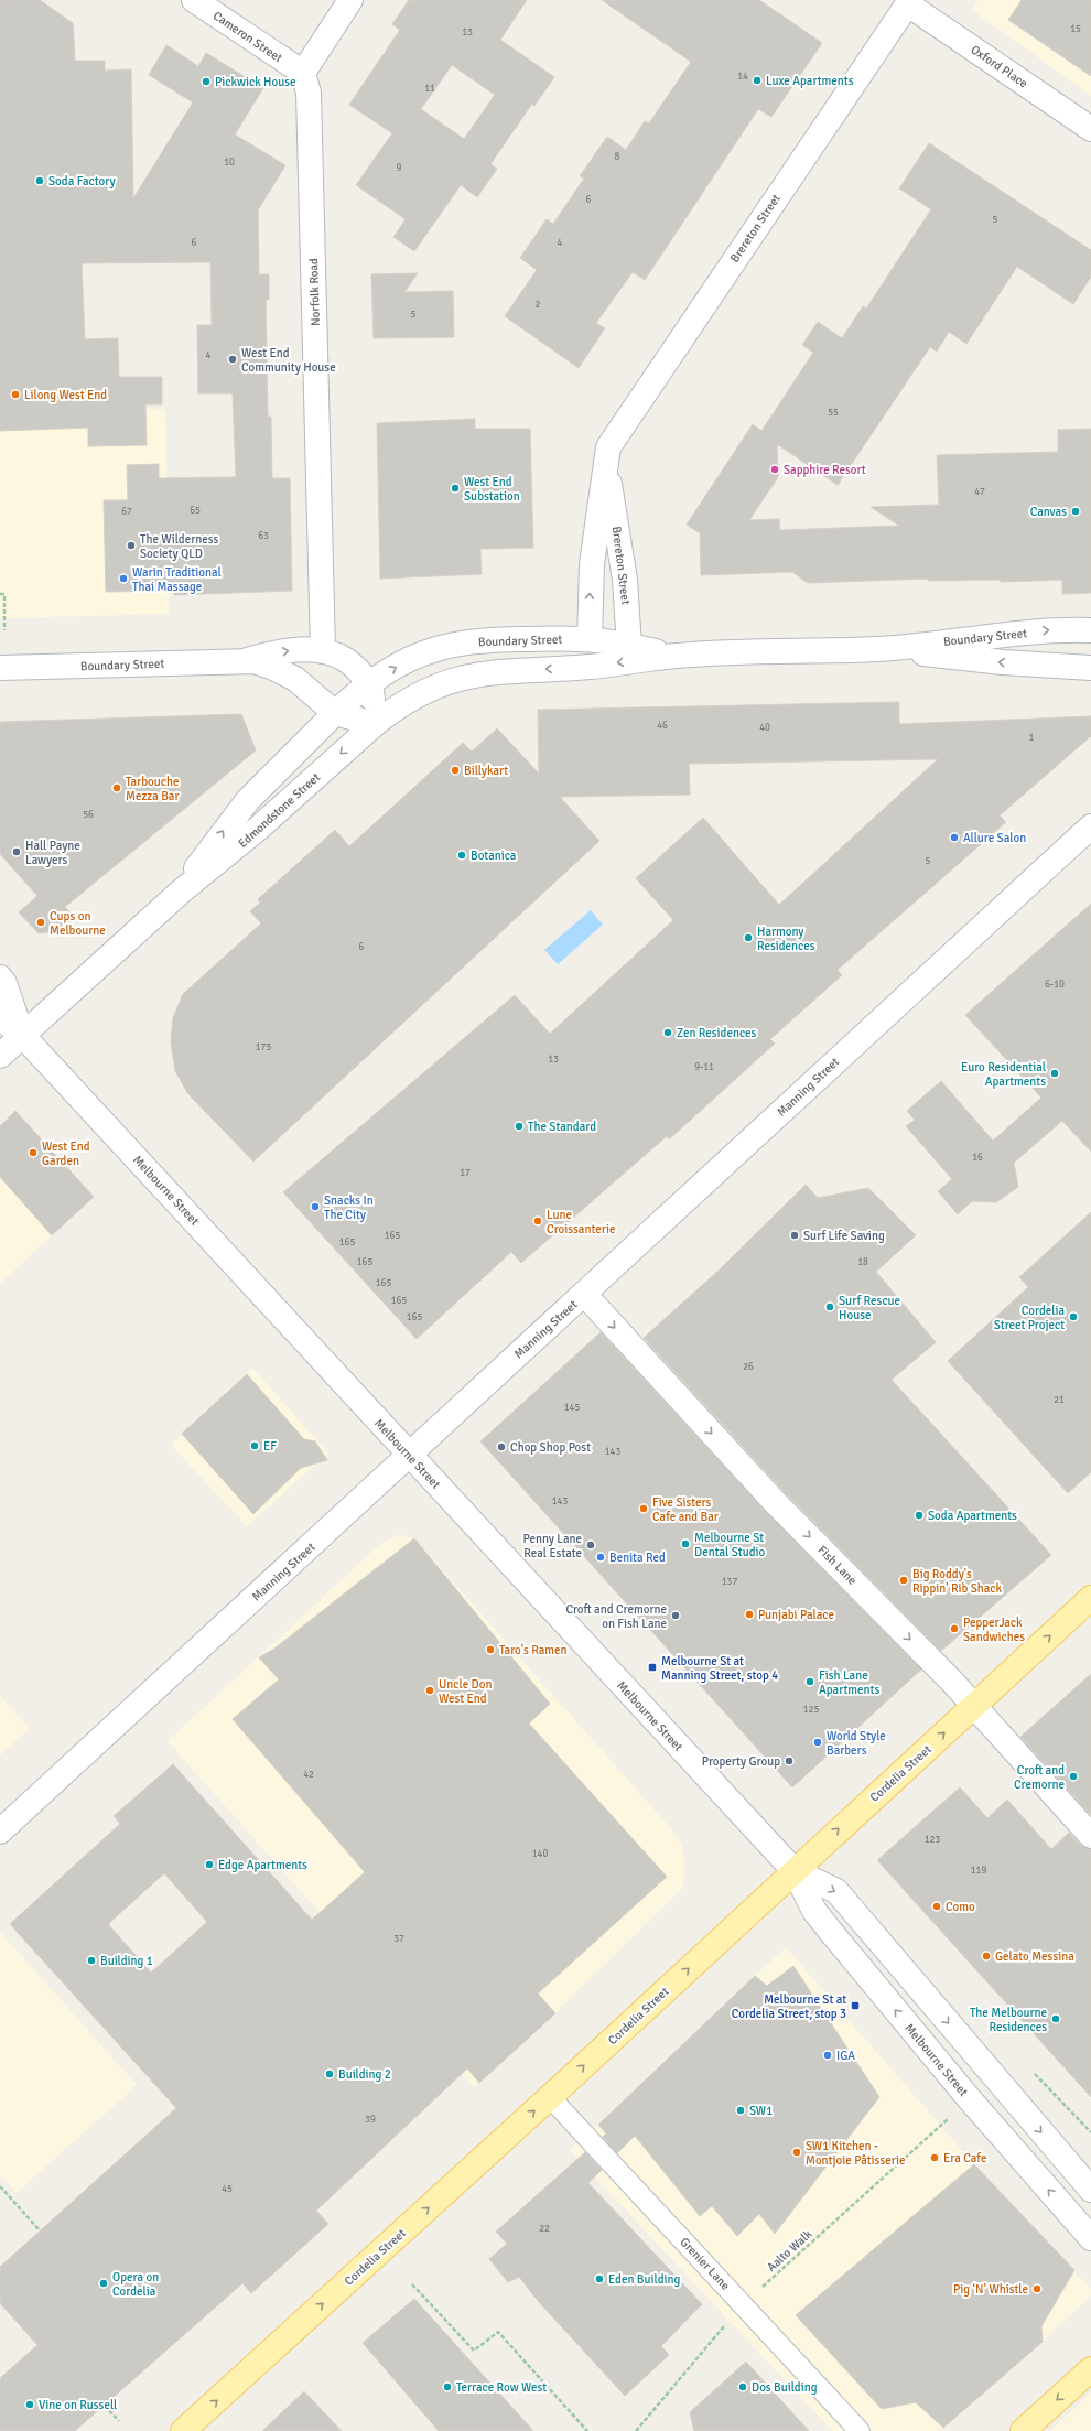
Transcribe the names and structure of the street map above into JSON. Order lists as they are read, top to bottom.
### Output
{
  "streets": {
    "main road": ["Cordelia Street"],
    "street": [
      "Cameron Street",
      "Oxford Place",
      "Brereton Street",
      "Norfolk Road",
      "Boundary Street",
      "Edmondstone Street",
      "Manning Street",
      "Melbourne Street",
      "Fish Lane"
    ],
    "lane": ["Grenier Lane"],
    "path": ["Aalto Walk"]
  },
  "crossings": [
    ["Cameron Street", "Norfolk Road"],
    ["Oxford Place", "Brereton Street"],
    ["Brereton Street", "Boundary Street"],
    ["Norfolk Road", "Boundary Street"],
    ["Boundary Street", "Edmondstone Street"],
    ["Edmondstone Street", "Melbourne Street"],
    ["Manning Street", "Melbourne Street"],
    ["Manning Street", "Fish Lane"],
    ["Melbourne Street", "Cordelia Street"],
    ["Melbourne Street", "Aalto Walk"],
    ["Fish Lane", "Cordelia Street"],
    ["Cordelia Street", "Grenier Lane"],
    ["Aalto Walk", "Grenier Lane"]
  ],
  "one_way": ["Fish Lane", "Cordelia Street"],
  "places": {
    "other": [
      "Luxe Apartments",
      "Pickwick House",
      "Soda Factory",
      "West End Community House",
      "Lilong West End",
      "Sapphire Resort",
      "West End Substation",
      "Canvas",
      "The Wilderness Society QLD",
      "Warin Traditional Thai Massage",
      "Billykart",
      "Tarbouche Mezza Bar",
      "Allure Salon",
      "Hall Payne Lawyers",
      "Botanica",
      "Cups on Melbourne",
      "Harmony Residences",
      "Zen Residences",
      "Euro Residential Apartments",
      "The Standard",
      "West End Garden",
      "Snacks In The City",
      "Lune Croissanterie",
      "Surf Life Saving",
      "Surf Rescue House",
      "Cordelia Street Project",
      "EF",
      "Chop Shop Post",
      "Five Sisters Cafe and Bar",
      "Soda Apartments",
      "Melbourne St Dental Studio",
      "Penny Lane Real Estate",
      "Benita Red",
      "Big Roddy's Rippin' Rib Shack",
      "Punjabi Palace",
      "Croft and Cremorne on Fish Lane",
      "PepperJack Sandwiches",
      "Taro's Ramen",
      "Fish Lane Apartments",
      "Uncle Don West End",
      "World Style Barbers",
      "Property Group",
      "Croft and Cremorne",
      "Edge Apartments",
      "Como",
      "Gelato Messina",
      "Building 1",
      "The Melbourne Residences",
      "IGA",
      "Building 2",
      "SW1",
      "SW1 Kitchen - Montjoie Pâtisserie",
      "Era Cafe",
      "Eden Building",
      "Opera on Cordelia",
      "Pig ‘N’ Whistle",
      "Terrace Row West",
      "Dos Building",
      "Vine on Russell"
    ],
    "transit": ["Melbourne St at Manning Street, stop 4", "Melbourne St at Cordelia Street, stop 3"]
  },
  "house_numbers": [
    "15",
    "13",
    "14",
    "11",
    "8",
    "10",
    "9",
    "6",
    "5",
    "6",
    "4",
    "2",
    "5",
    "4",
    "55",
    "47",
    "65",
    "67",
    "63",
    "46",
    "40",
    "1",
    "56",
    "5",
    "6",
    "6-10",
    "175",
    "13",
    "9-11",
    "16",
    "17",
    "165",
    "165",
    "165",
    "18",
    "165",
    "165",
    "165",
    "26",
    "21",
    "145",
    "143",
    "143",
    "137",
    "125",
    "42",
    "123",
    "140",
    "119",
    "37",
    "39",
    "45",
    "22"
  ]
}
